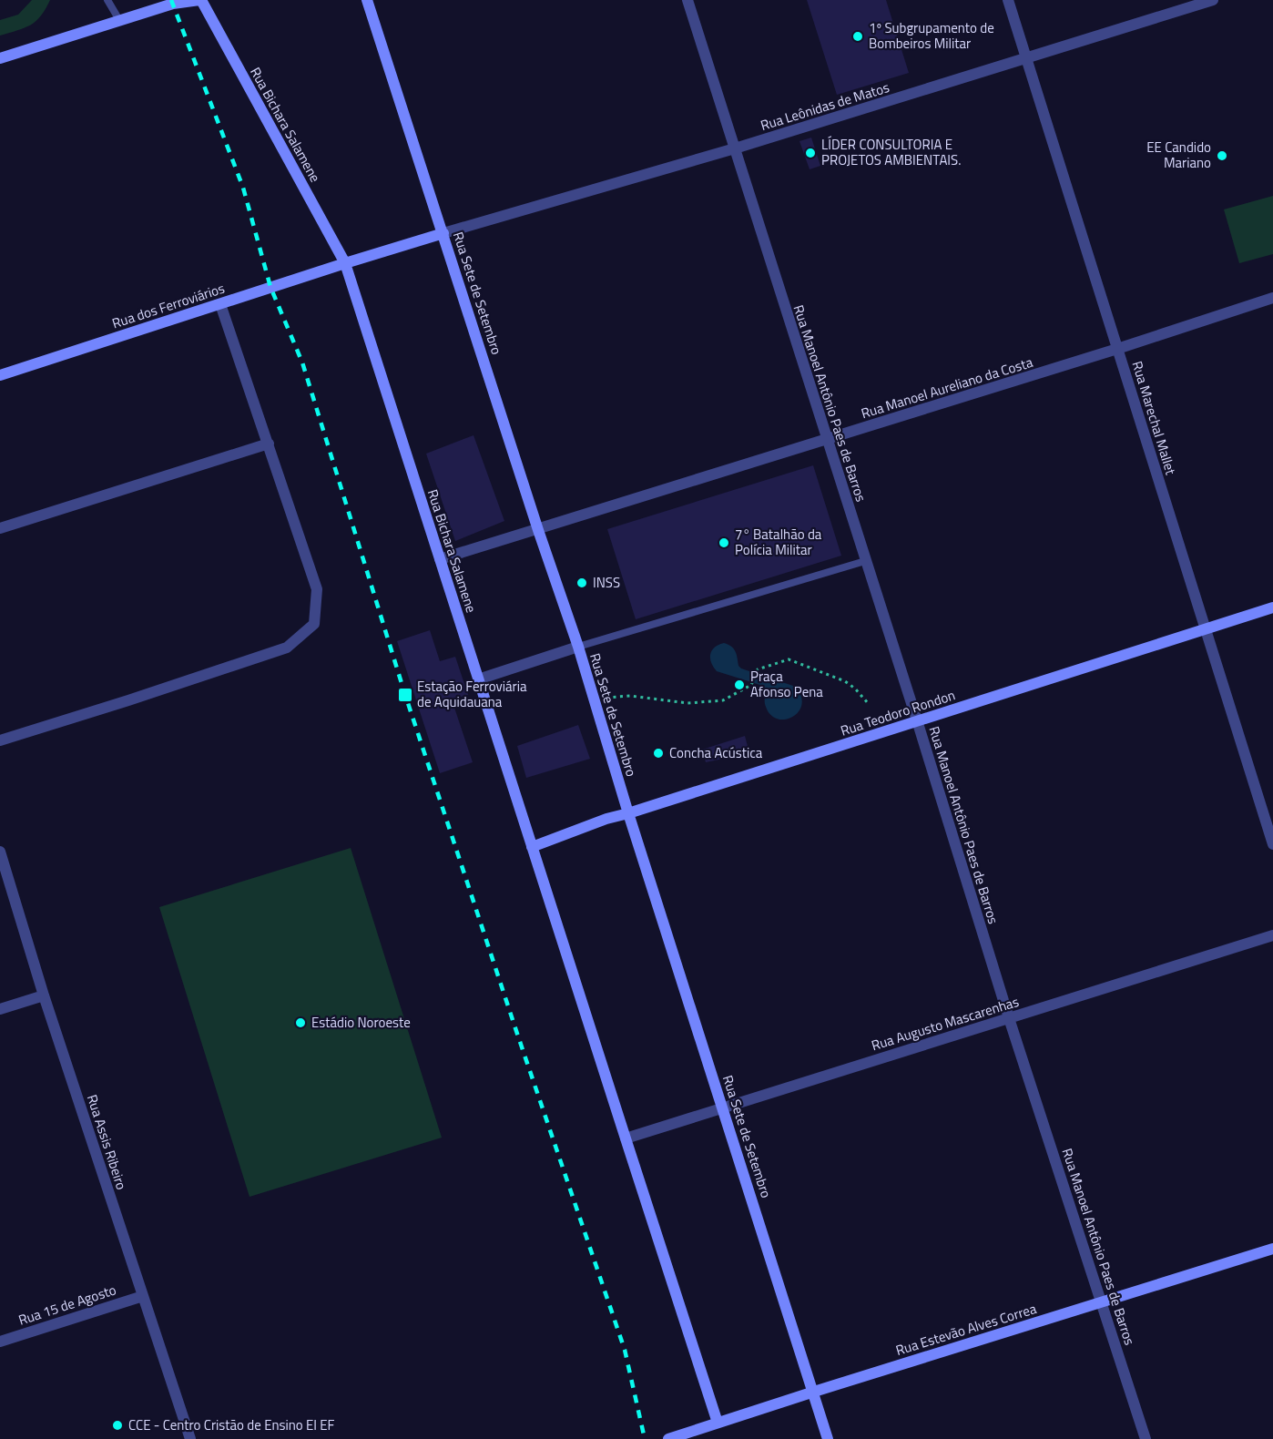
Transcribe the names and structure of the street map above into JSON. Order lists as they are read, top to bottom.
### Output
{
  "streets": {
    "main road": [
      "Rua Bichara Salamene",
      "Rua Sete de Setembro",
      "Rua dos Ferroviários",
      "Rua Teodoro Rondon",
      "Rua Estevão Alves Correa"
    ],
    "street": [
      "Rua Leônidas de Matos",
      "Rua Manoel Aureliano da Costa",
      "Rua Manoel Antônio Paes de Barros",
      "Rua Marechal Mallet",
      "Rua Augusto Mascarenhas",
      "Rua Assis Ribeiro",
      "Rua 15 de Agosto"
    ]
  },
  "crossings": [
    ["Rua Leônidas de Matos", "Rua Sete de Setembro"],
    ["Rua Leônidas de Matos", "Rua Manoel Antônio Paes de Barros"],
    ["Rua Leônidas de Matos", "Rua Marechal Mallet"],
    ["Rua Bichara Salamene", "Rua dos Ferroviários"],
    ["Rua Bichara Salamene", "Rua Manoel Aureliano da Costa"],
    ["Rua Bichara Salamene", "Rua Teodoro Rondon"],
    ["Rua Bichara Salamene", "Rua Augusto Mascarenhas"],
    ["Rua Bichara Salamene", "Rua Estevão Alves Correa"],
    ["Rua Sete de Setembro", "Rua Manoel Aureliano da Costa"],
    ["Rua Sete de Setembro", "Rua Teodoro Rondon"],
    ["Rua Sete de Setembro", "Rua Augusto Mascarenhas"],
    ["Rua Sete de Setembro", "Rua Estevão Alves Correa"],
    ["Rua Manoel Aureliano da Costa", "Rua Manoel Antônio Paes de Barros"],
    ["Rua Manoel Aureliano da Costa", "Rua Marechal Mallet"],
    ["Rua Manoel Antônio Paes de Barros", "Rua Teodoro Rondon"],
    ["Rua Manoel Antônio Paes de Barros", "Rua Augusto Mascarenhas"],
    ["Rua Manoel Antônio Paes de Barros", "Rua Estevão Alves Correa"],
    ["Rua Marechal Mallet", "Rua Teodoro Rondon"],
    ["Rua Assis Ribeiro", "Rua 15 de Agosto"]
  ],
  "places": {
    "other": [
      "1º Subgrupamento de Bombeiros Militar",
      "LÍDER CONSULTORIA E PROJETOS AMBIENTAIS.",
      "EE Candido Mariano",
      "7° Batalhão da Polícia Militar",
      "INSS",
      "Praça Afonso Pena",
      "Concha Acústica",
      "Estádio Noroeste",
      "CCE - Centro Cristão de Ensino EI EF"
    ],
    "transit": ["Estação Ferroviária de Aquidauana"]
  }
}
